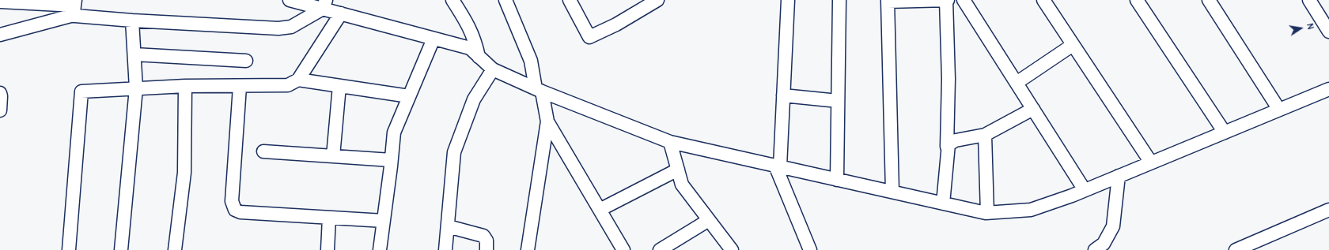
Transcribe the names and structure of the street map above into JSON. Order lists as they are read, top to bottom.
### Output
{
  "north": "right"
}
